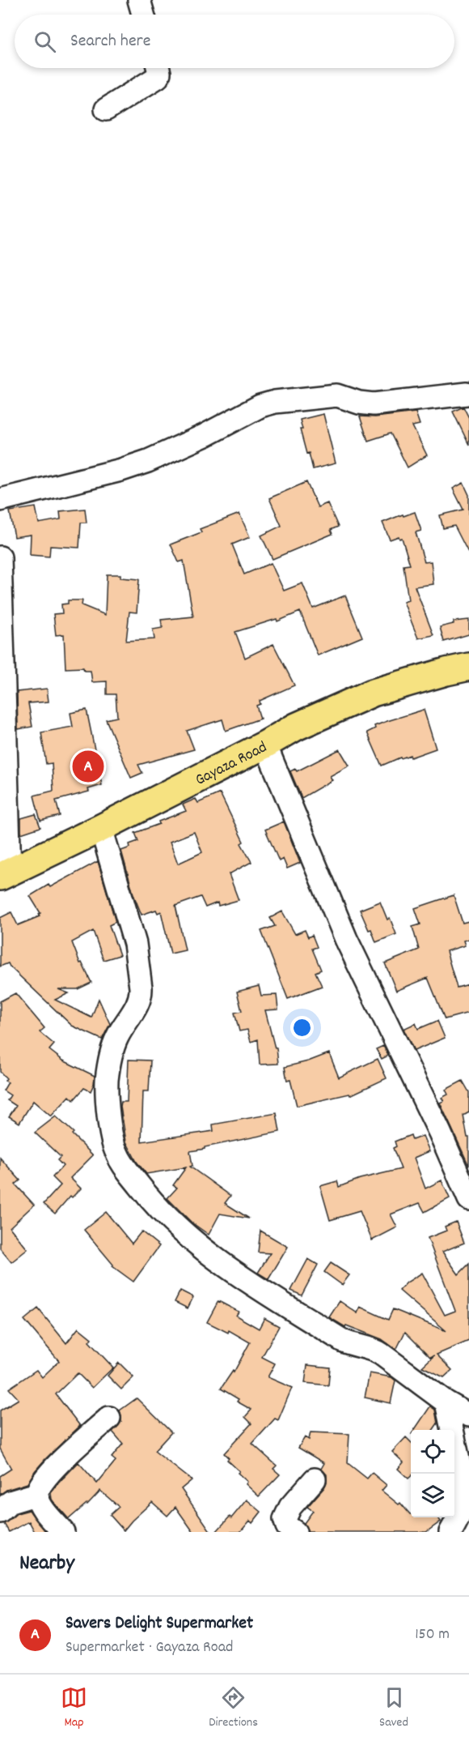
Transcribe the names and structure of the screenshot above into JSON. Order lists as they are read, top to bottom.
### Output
{
  "streets": {
    "main road": ["Gayaza Road"]
  },
  "page": {
    "search": "Search here",
    "pins": "A",
    "heading": "Nearby",
    "list": [
      {
        "mark": "A",
        "name": "Savers Delight Supermarket",
        "note": "Supermarket · Gayaza Road",
        "value": "150 m"
      }
    ],
    "nav": ["Map", "Directions", "Saved"]
  }
}
